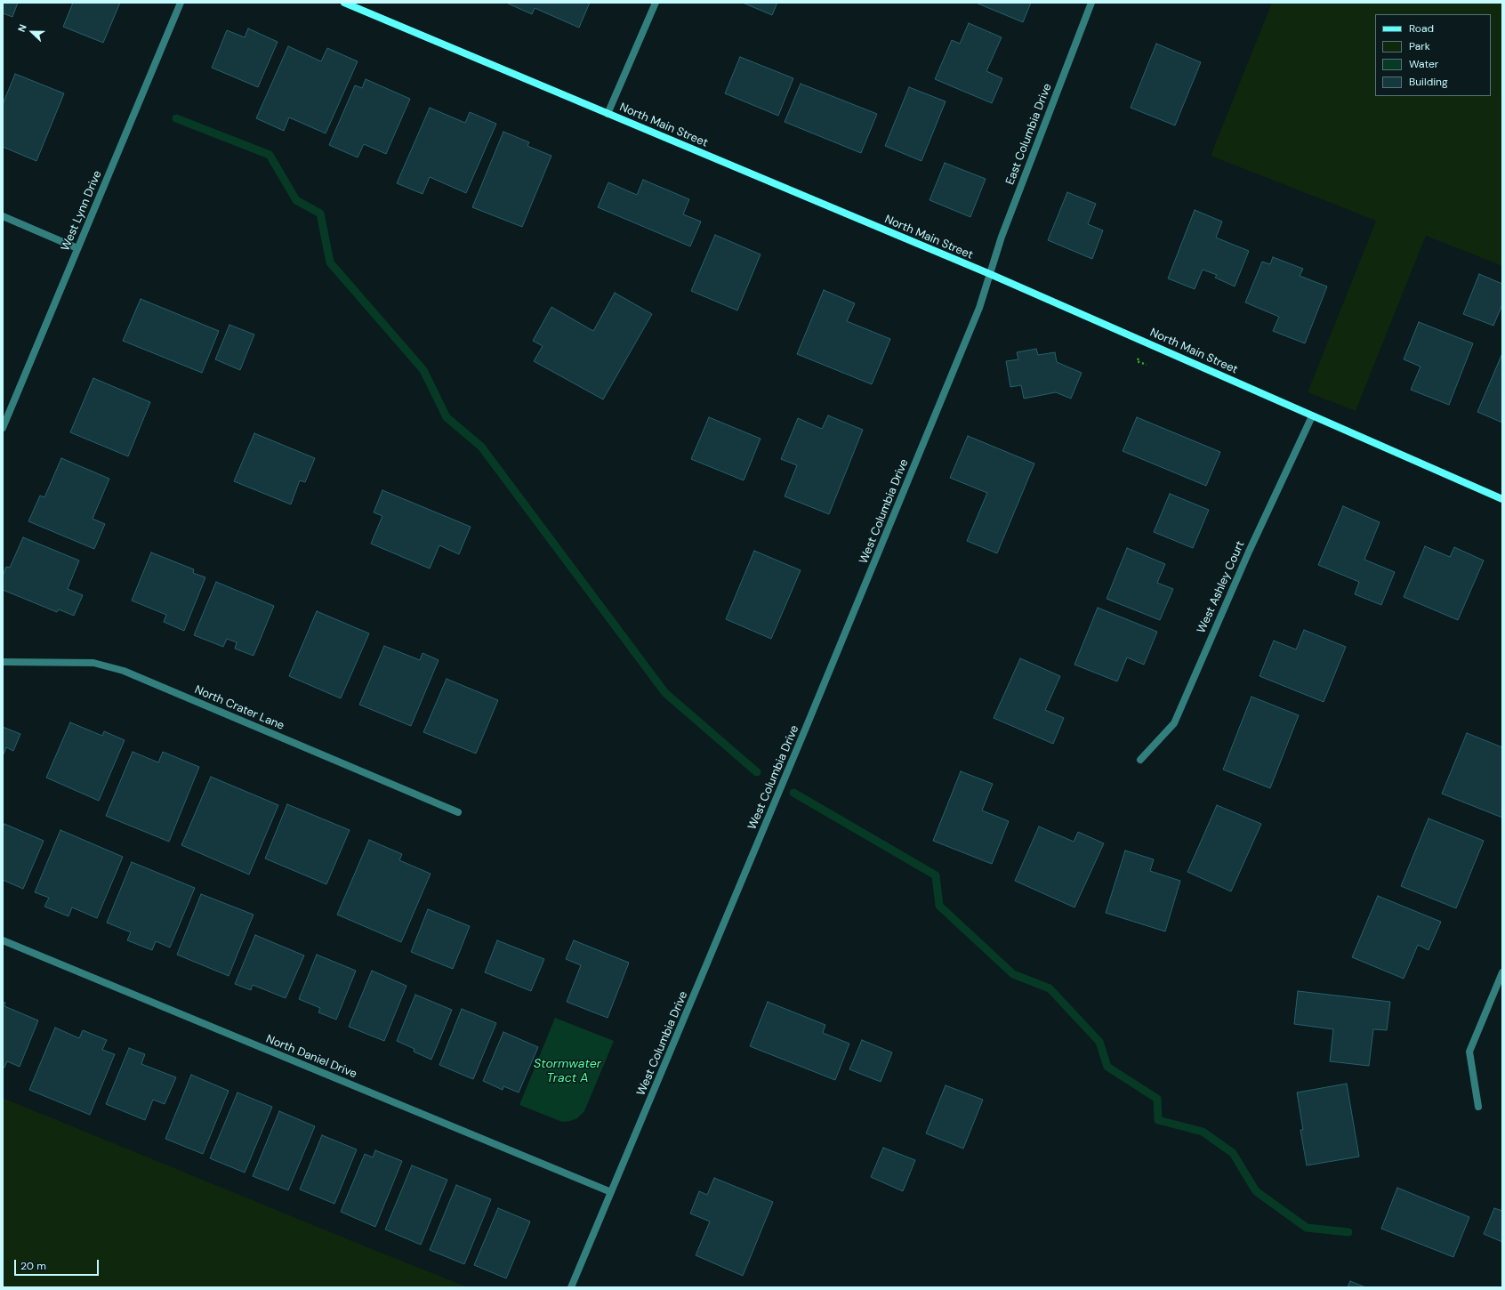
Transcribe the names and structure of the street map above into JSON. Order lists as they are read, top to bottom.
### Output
{
  "streets": {
    "street": [
      "North Main Street",
      "East Columbia Drive",
      "West Lynn Drive",
      "West Columbia Drive",
      "West Ashley Court",
      "North Crater Lane",
      "North Daniel Drive"
    ]
  },
  "crossings": [
    ["North Main Street", "East Columbia Drive"],
    ["North Main Street", "West Columbia Drive"],
    ["North Main Street", "West Ashley Court"],
    ["East Columbia Drive", "West Columbia Drive"],
    ["West Columbia Drive", "North Daniel Drive"]
  ],
  "water": ["Stormwater Tract A"],
  "legend": [
    "Road",
    "Park",
    "Water",
    "Building"
  ],
  "scale_bar": "20 m",
  "north": "left"
}
